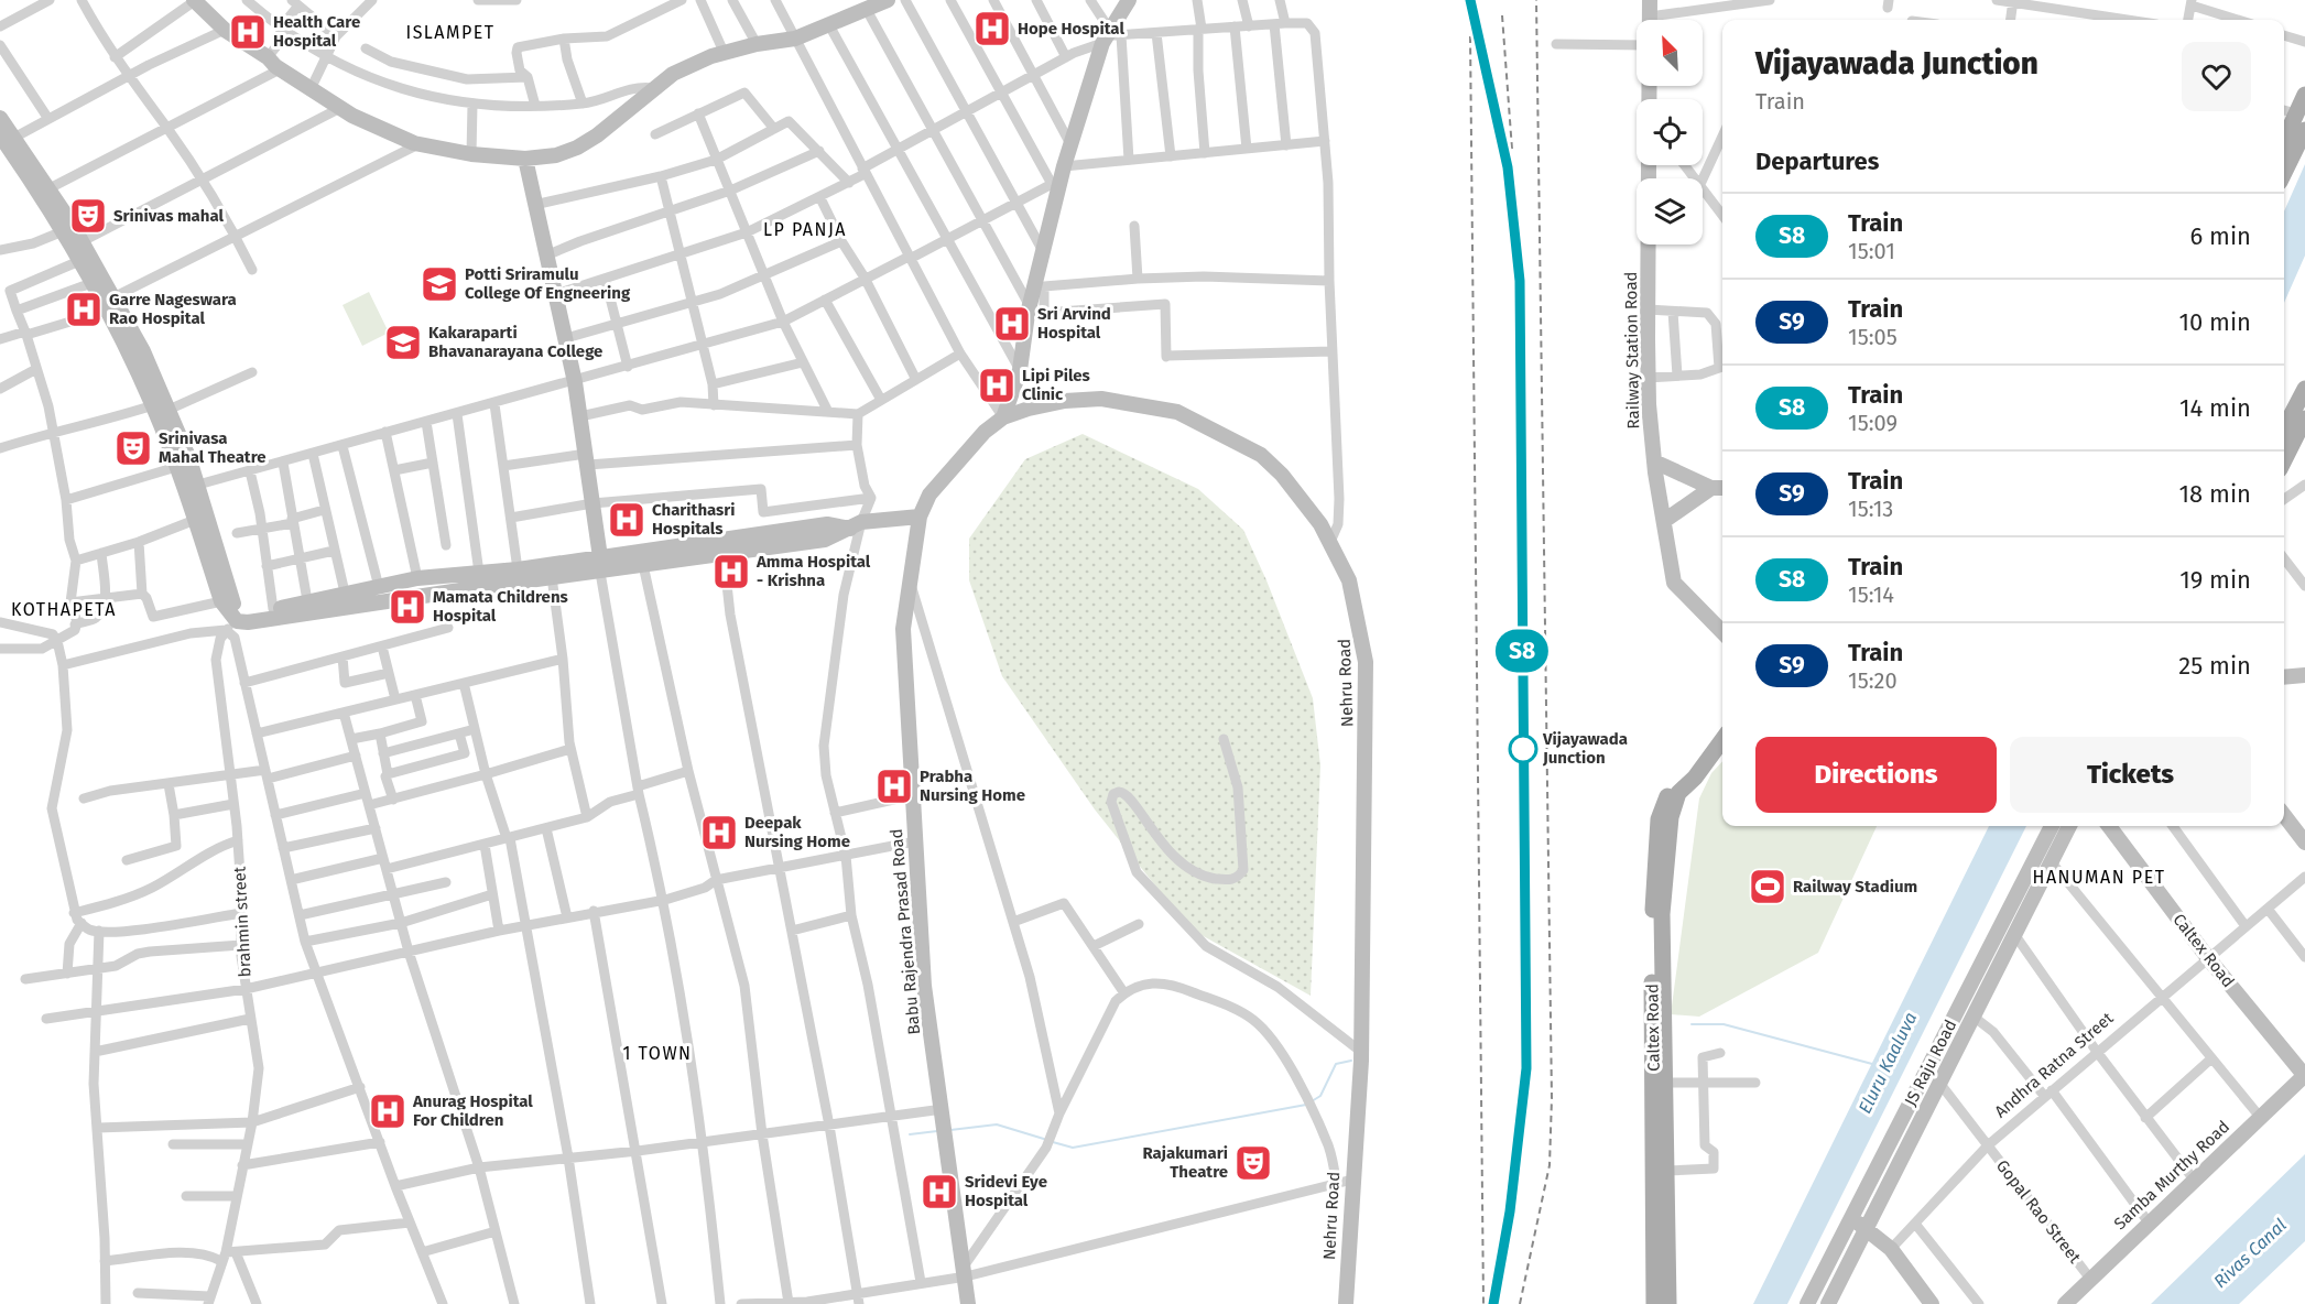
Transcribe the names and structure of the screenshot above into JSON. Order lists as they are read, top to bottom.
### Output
{
  "streets": {
    "main road": ["Caltex Road"],
    "street": [
      "Railway Station Road",
      "Nehru Road",
      "brahmin street",
      "Babu Rajendra Prasad Road",
      "JS Raju Road",
      "Andhra Ratna Street",
      "Samba Murthy Road",
      "Gopal Rao Street"
    ]
  },
  "crossings": [
    ["Nehru Road", "Babu Rajendra Prasad Road"],
    ["Caltex Road", "Andhra Ratna Street"],
    ["Caltex Road", "Samba Murthy Road"],
    ["JS Raju Road", "Gopal Rao Street"],
    ["Andhra Ratna Street", "Gopal Rao Street"],
    ["Samba Murthy Road", "Gopal Rao Street"]
  ],
  "districts": [
    "ISLAMPET",
    "LP PANJA",
    "KOTHAPETA",
    "HANUMAN PET",
    "1 TOWN"
  ],
  "water": ["Eluru Kaaluva", "Rivas Canal"],
  "places": {
    "hospital": [
      "Hope Hospital",
      "Health Care Hospital",
      "Garre Nageswara Rao Hospital",
      "Sri Arvind Hospital",
      "Lipi Piles Clinic",
      "Charithasri Hospitals",
      "Amma Hospital - Krishna",
      "Mamata Childrens Hospital",
      "Prabha Nursing Home",
      "Deepak Nursing Home",
      "Anurag Hospital For Children",
      "Sridevi Eye Hospital"
    ],
    "theatre": ["Srinivas mahal", "Srinivasa Mahal Theatre", "Rajakumari Theatre"],
    "school or university": ["Potti Sriramulu College Of Engneering", "Kakaraparti Bhavanarayana College"],
    "other": ["Vijayawada Junction"],
    "sports": ["Railway Stadium"]
  },
  "north": "top left",
  "page": {
    "on_map": "S8",
    "heading": [
      ["Vijayawada Junction", "Train"],
      "Departures"
    ],
    "list": [
      {
        "mark": "S8",
        "name": "Train",
        "note": "15:01",
        "value": "6 min"
      },
      {
        "mark": "S9",
        "name": "Train",
        "note": "15:05",
        "value": "10 min"
      },
      {
        "mark": "S8",
        "name": "Train",
        "note": "15:09",
        "value": "14 min"
      },
      {
        "mark": "S9",
        "name": "Train",
        "note": "15:13",
        "value": "18 min"
      },
      {
        "mark": "S8",
        "name": "Train",
        "note": "15:14",
        "value": "19 min"
      },
      {
        "mark": "S9",
        "name": "Train",
        "note": "15:20",
        "value": "25 min"
      }
    ],
    "buttons": ["Directions", "Tickets"]
  }
}
